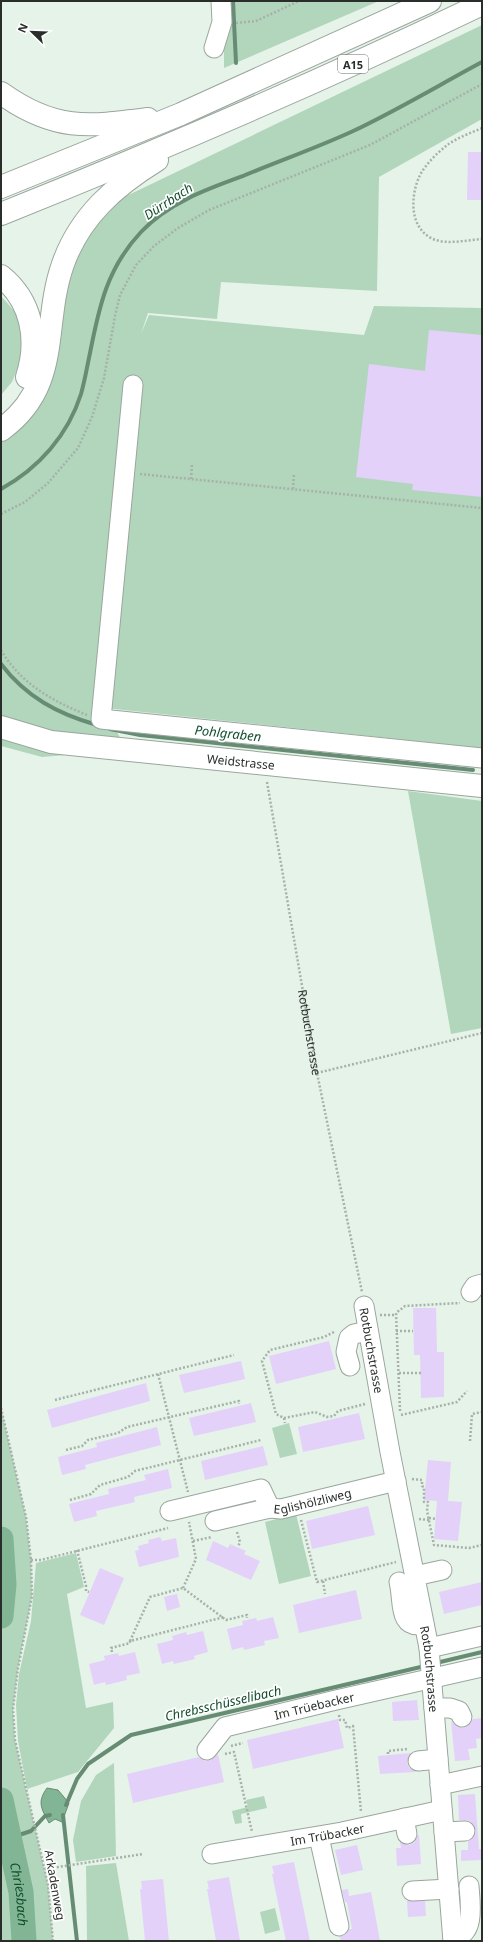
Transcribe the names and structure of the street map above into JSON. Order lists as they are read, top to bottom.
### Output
{
  "streets": {
    "main road": ["A15", "Weidstrasse"],
    "street": [
      "Rotbuchstrasse",
      "Eglishölzliweg",
      "Im Trüebacker",
      "Im Trübacker"
    ],
    "path": ["Arkadenweg"]
  },
  "crossings": [
    ["Weidstrasse", "Rotbuchstrasse"],
    ["Rotbuchstrasse", "Eglishölzliweg"],
    ["Rotbuchstrasse", "Im Trüebacker"],
    ["Rotbuchstrasse", "Im Trübacker"]
  ],
  "water": [
    "Dürrbach",
    "Pohlgraben",
    "Chrebsschüsselibach",
    "Chriesbach"
  ],
  "north": "top left"
}
